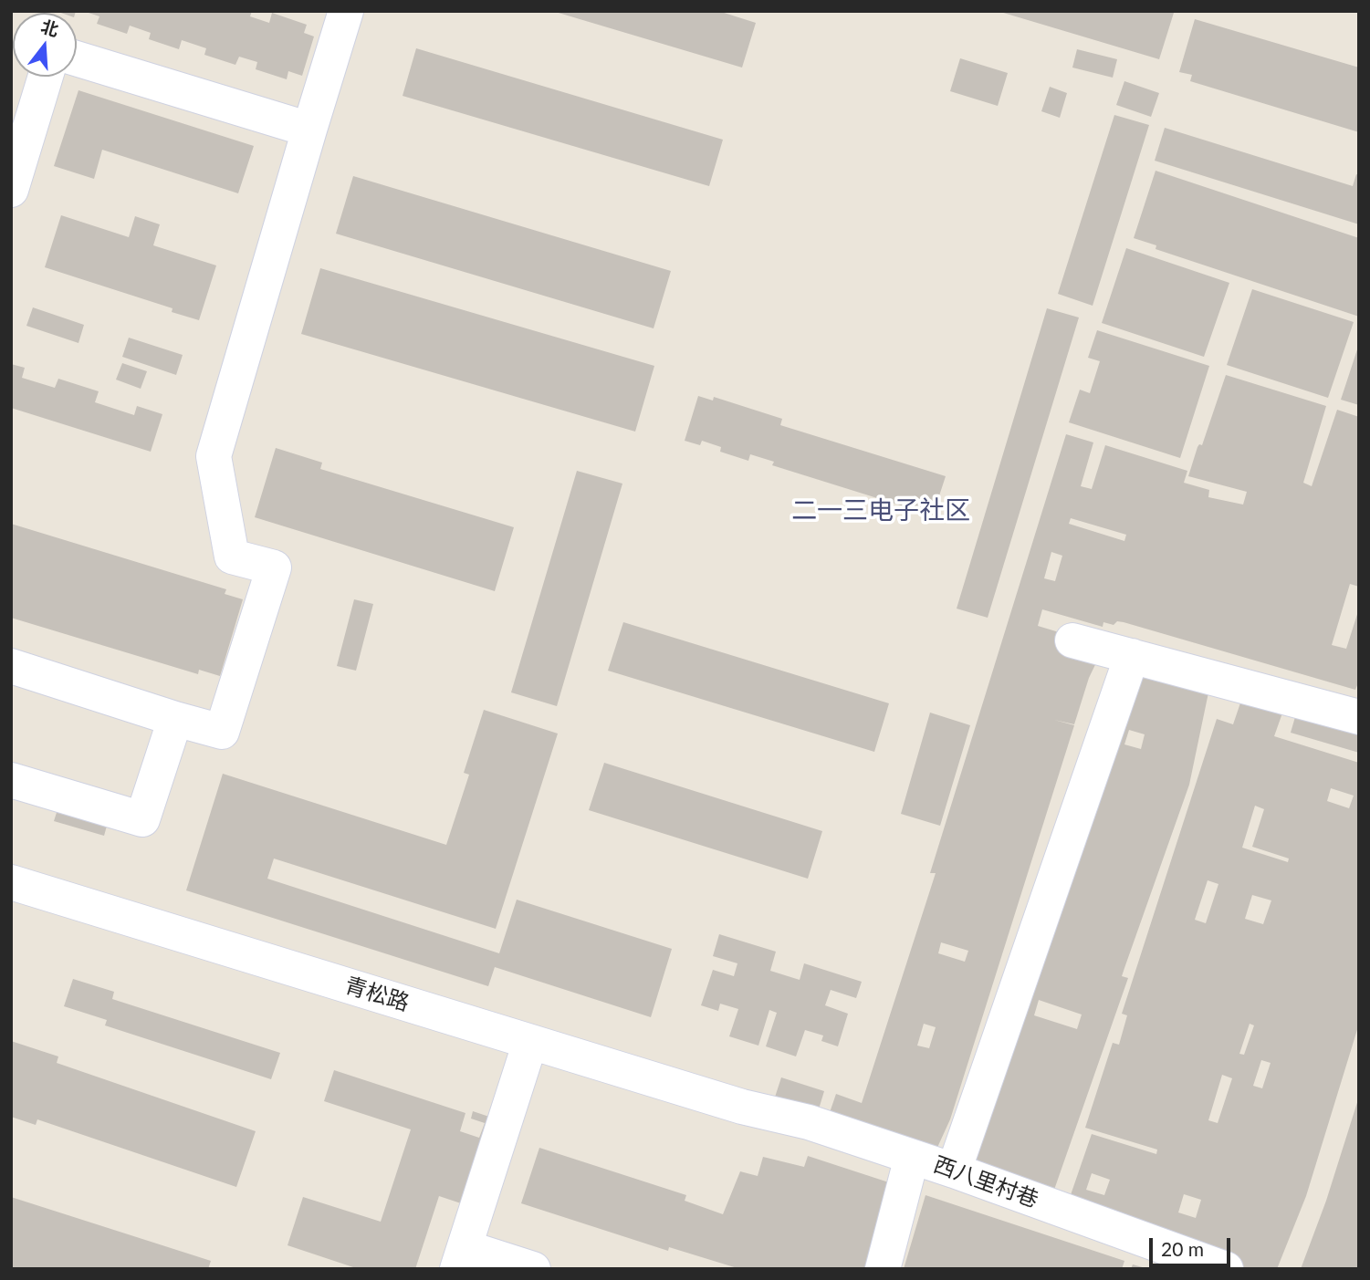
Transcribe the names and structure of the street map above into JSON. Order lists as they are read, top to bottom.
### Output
{
  "streets": {
    "street": ["青松路", "西八里村巷"]
  },
  "crossings": [
    ["青松路", "西八里村巷"]
  ],
  "districts": ["二一三电子社区"],
  "scale_bar": "20 m",
  "north": "top"
}
